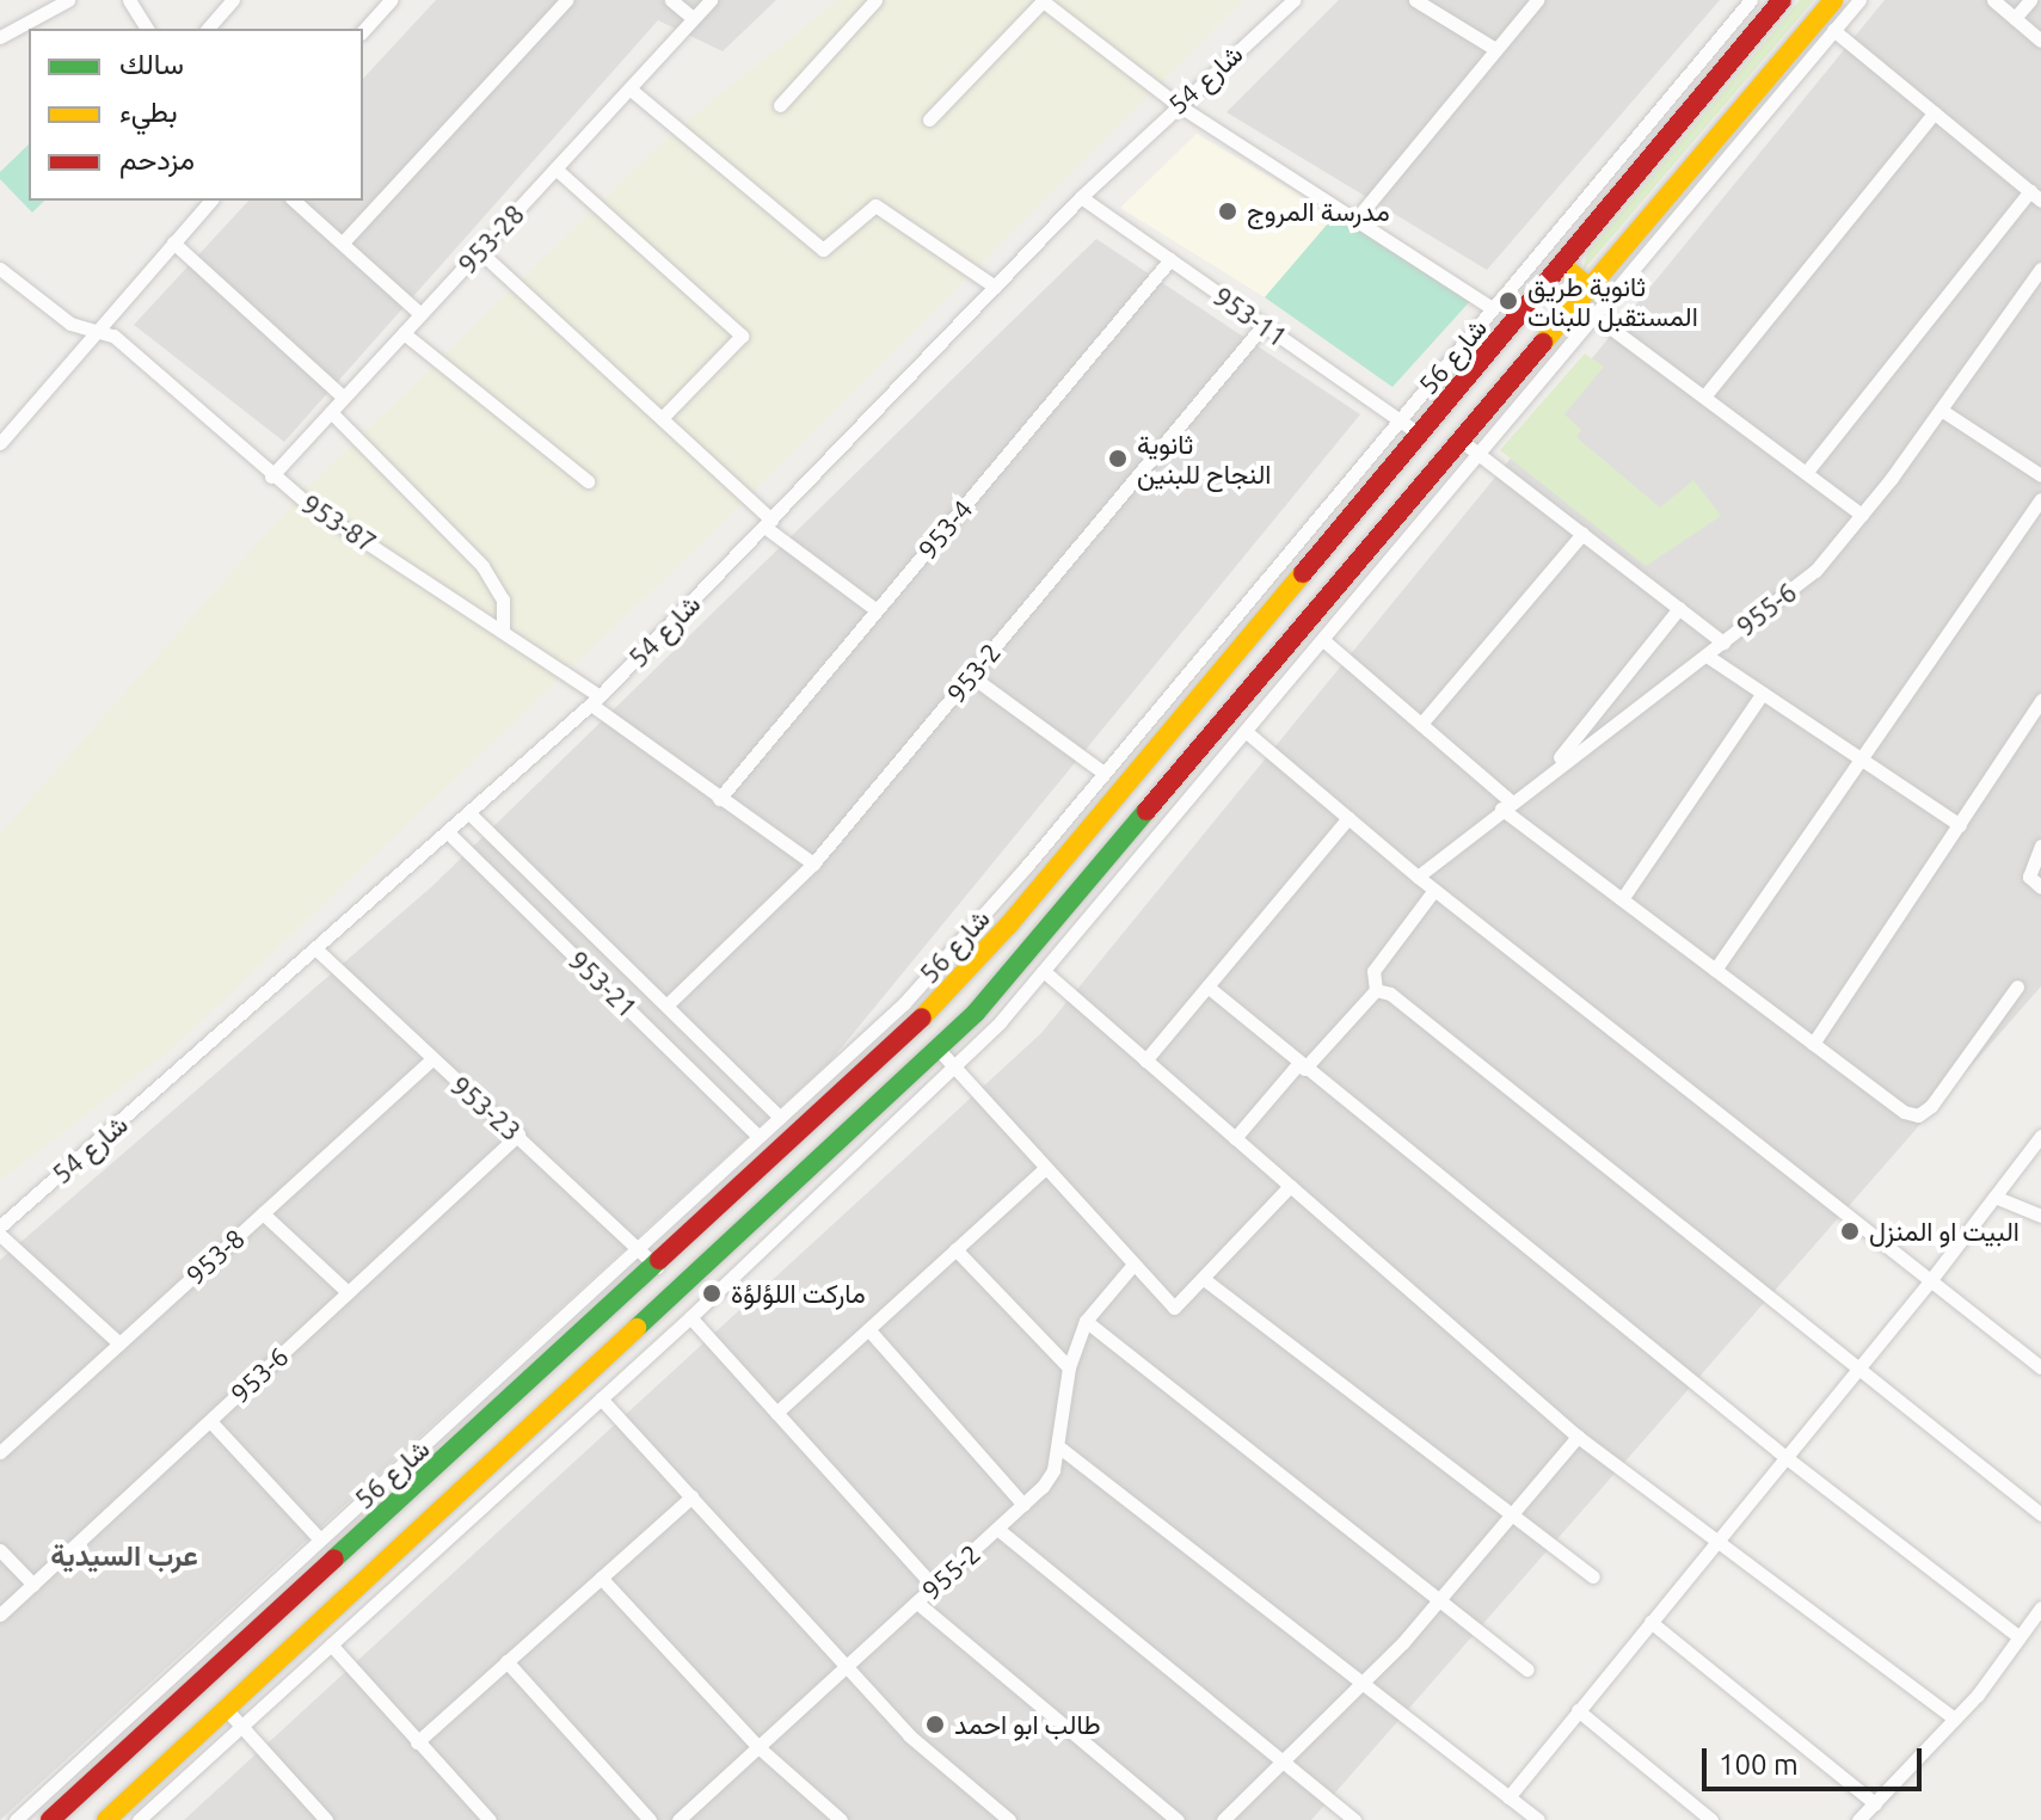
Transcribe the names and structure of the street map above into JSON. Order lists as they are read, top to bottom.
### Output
{
  "streets": {
    "street": [
      "شارع 54",
      "953-28",
      "953-11",
      "شارع 56",
      "953-87",
      "953-4",
      "955-6",
      "953-2",
      "953-21",
      "953-23",
      "953-8",
      "953-6",
      "955-2"
    ]
  },
  "crossings": [
    ["شارع 54", "953-11"],
    ["شارع 54", "953-87"],
    ["شارع 54", "953-21"],
    ["شارع 54", "953-23"],
    ["953-28", "953-87"],
    ["953-11", "شارع 56"],
    ["953-11", "953-4"],
    ["953-11", "953-2"],
    ["شارع 56", "953-23"],
    ["953-87", "953-4"],
    ["953-87", "953-2"],
    ["953-2", "953-21"],
    ["953-23", "953-8"],
    ["953-23", "953-6"]
  ],
  "districts": ["عرب السيدية"],
  "places": [
    "مدرسة المروج",
    "ثانوية طريق المستقبل للبنات",
    "ثانوية النجاح للبنين",
    "البيت او المنزل",
    "ماركت اللؤلؤة",
    "طالب ابو احمد"
  ],
  "legend": ["سالك", "بطيء", "مزدحم"],
  "scale_bar": "100 m"
}
